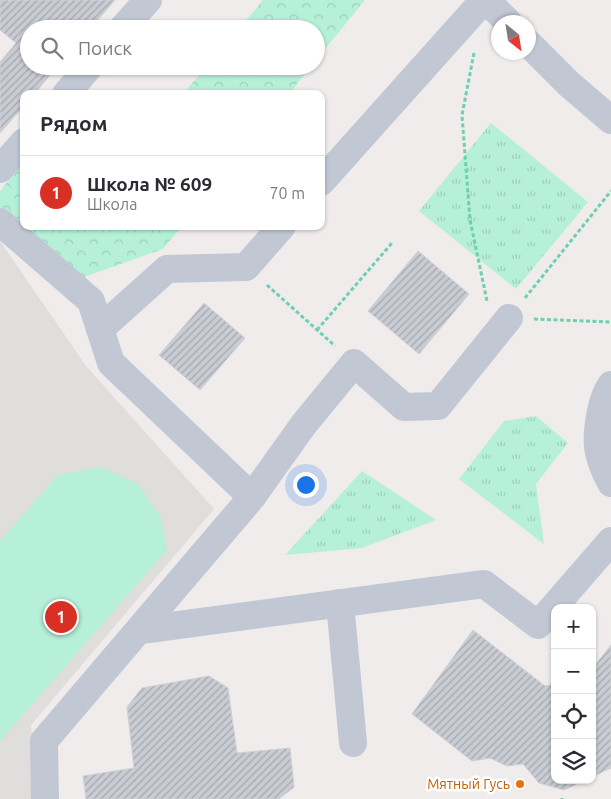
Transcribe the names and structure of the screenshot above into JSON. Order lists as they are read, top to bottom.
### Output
{
  "places": ["Мятный Гусь"],
  "north": "bottom right",
  "page": {
    "search": "Поиск",
    "heading": "Рядом",
    "list": [
      {
        "mark": "1",
        "name": "Школа № 609",
        "note": "Школа",
        "value": "70 m"
      }
    ],
    "pins": "1",
    "map_buttons": ["+", "−"]
  }
}
